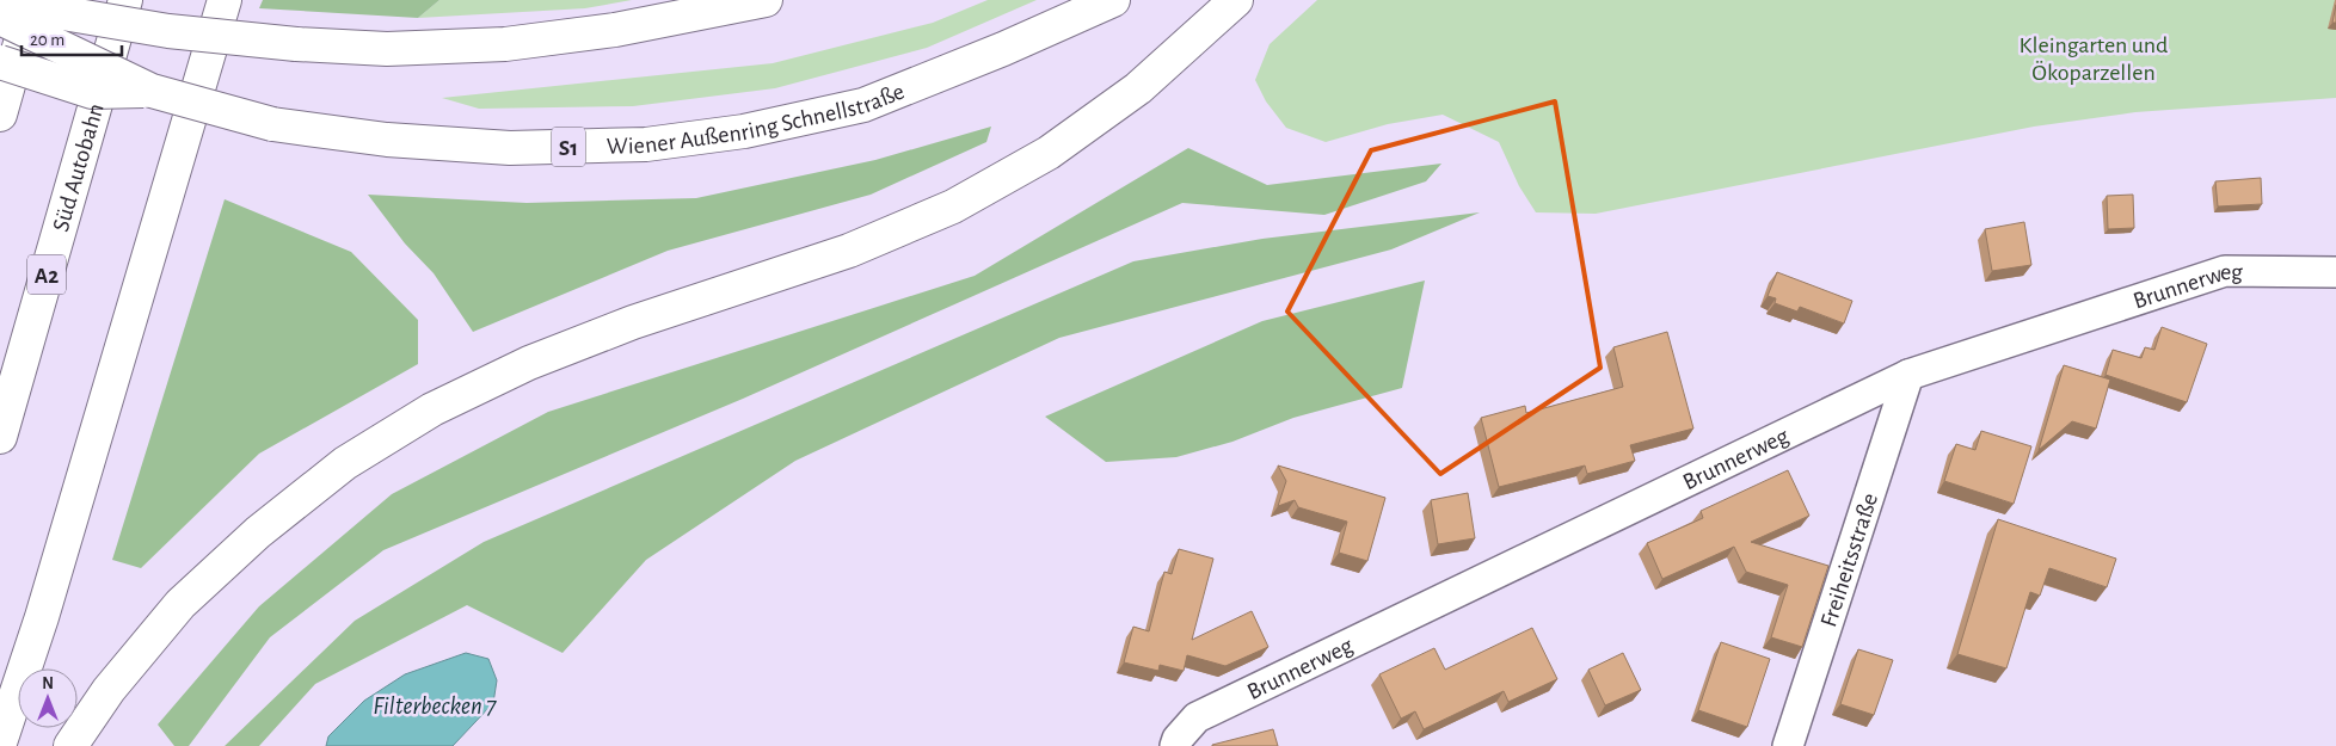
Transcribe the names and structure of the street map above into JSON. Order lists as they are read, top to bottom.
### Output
{
  "streets": {
    "highway": [
      "Wiener Außenring Schnellstraße",
      "S1",
      "Süd Autobahn",
      "A2"
    ],
    "street": ["Brunnerweg", "Freiheitsstraße"]
  },
  "crossings": [
    ["Brunnerweg", "Freiheitsstraße"]
  ],
  "water": ["Filterbecken 7"],
  "parks": ["Kleingarten und Ökoparzellen"],
  "scale_bar": "20 m",
  "north": "top"
}
